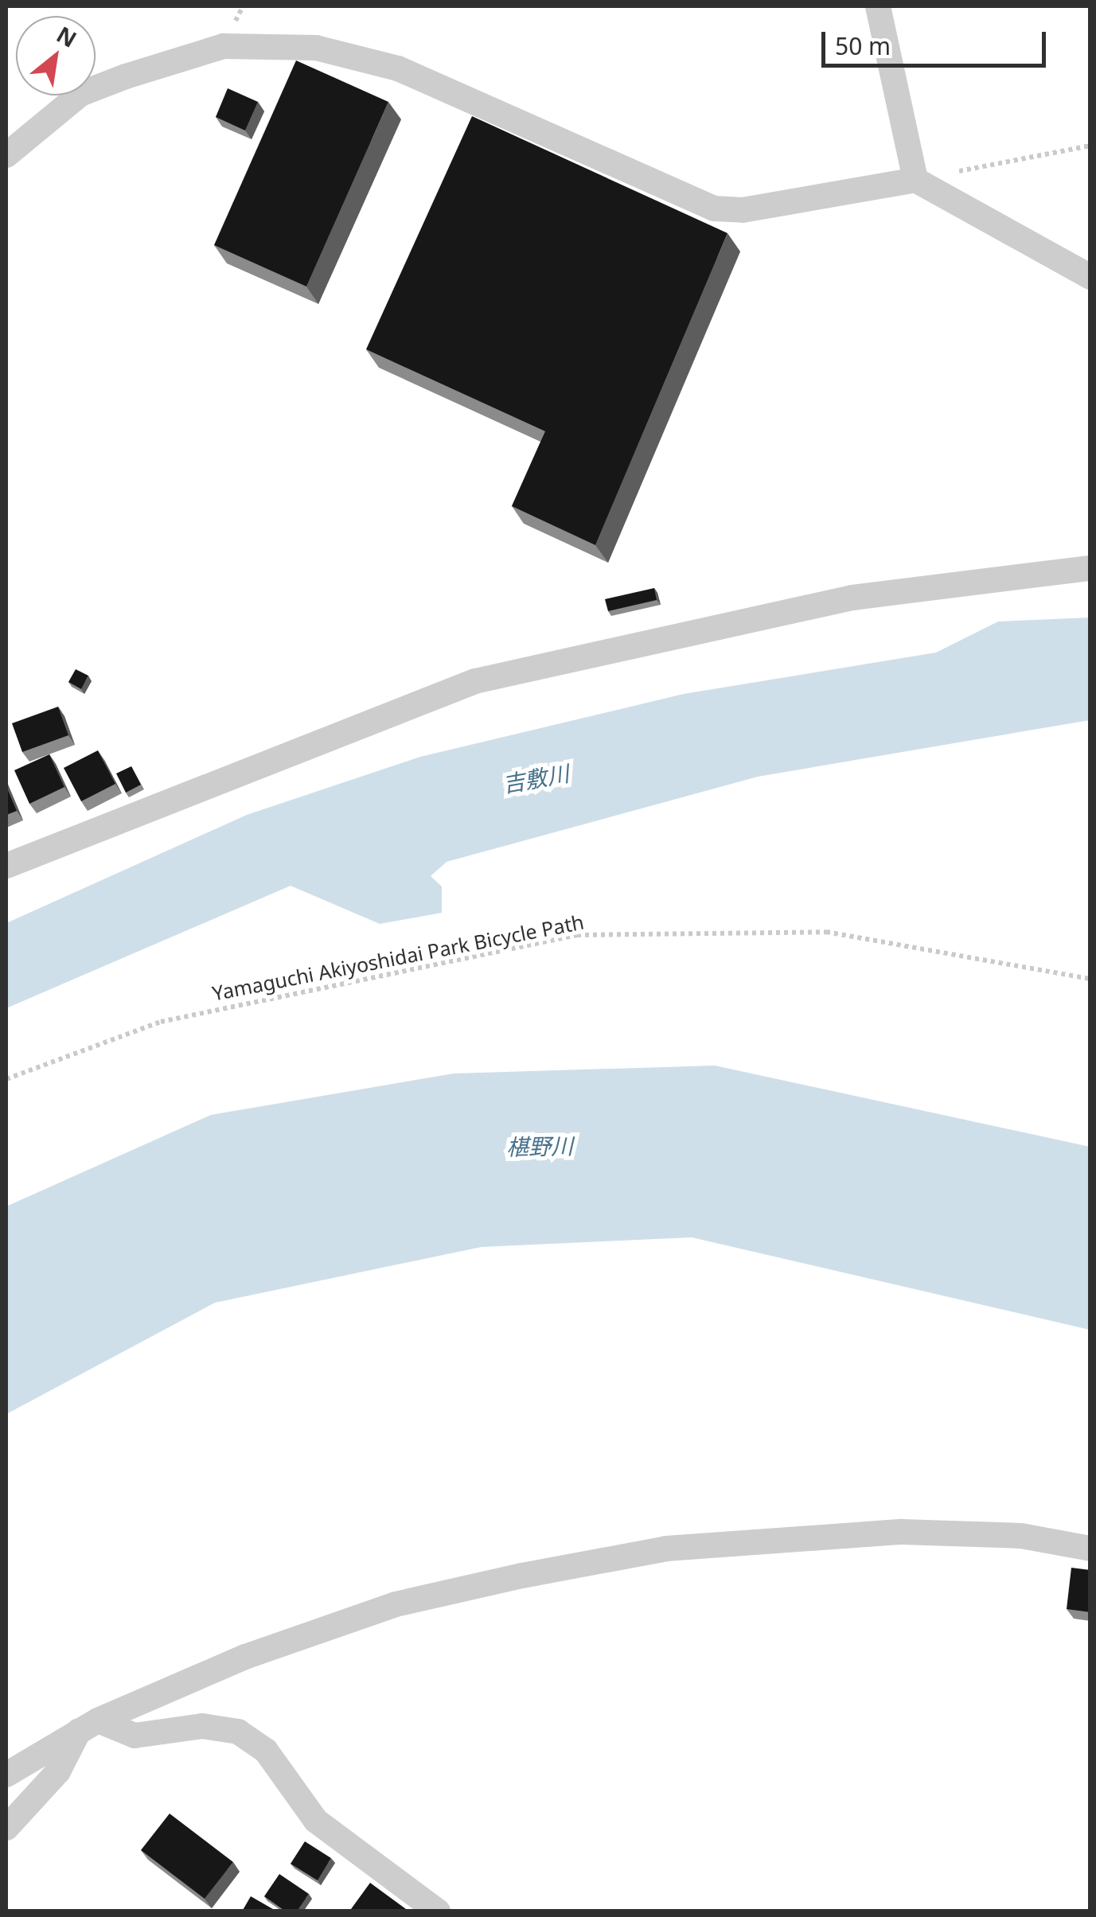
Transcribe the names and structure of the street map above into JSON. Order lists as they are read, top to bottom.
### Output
{
  "streets": {
    "path": ["Yamaguchi Akiyoshidai Park Bicycle Path"]
  },
  "water": ["吉敷川", "椹野川"],
  "scale_bar": "50 m",
  "north": "top right"
}
